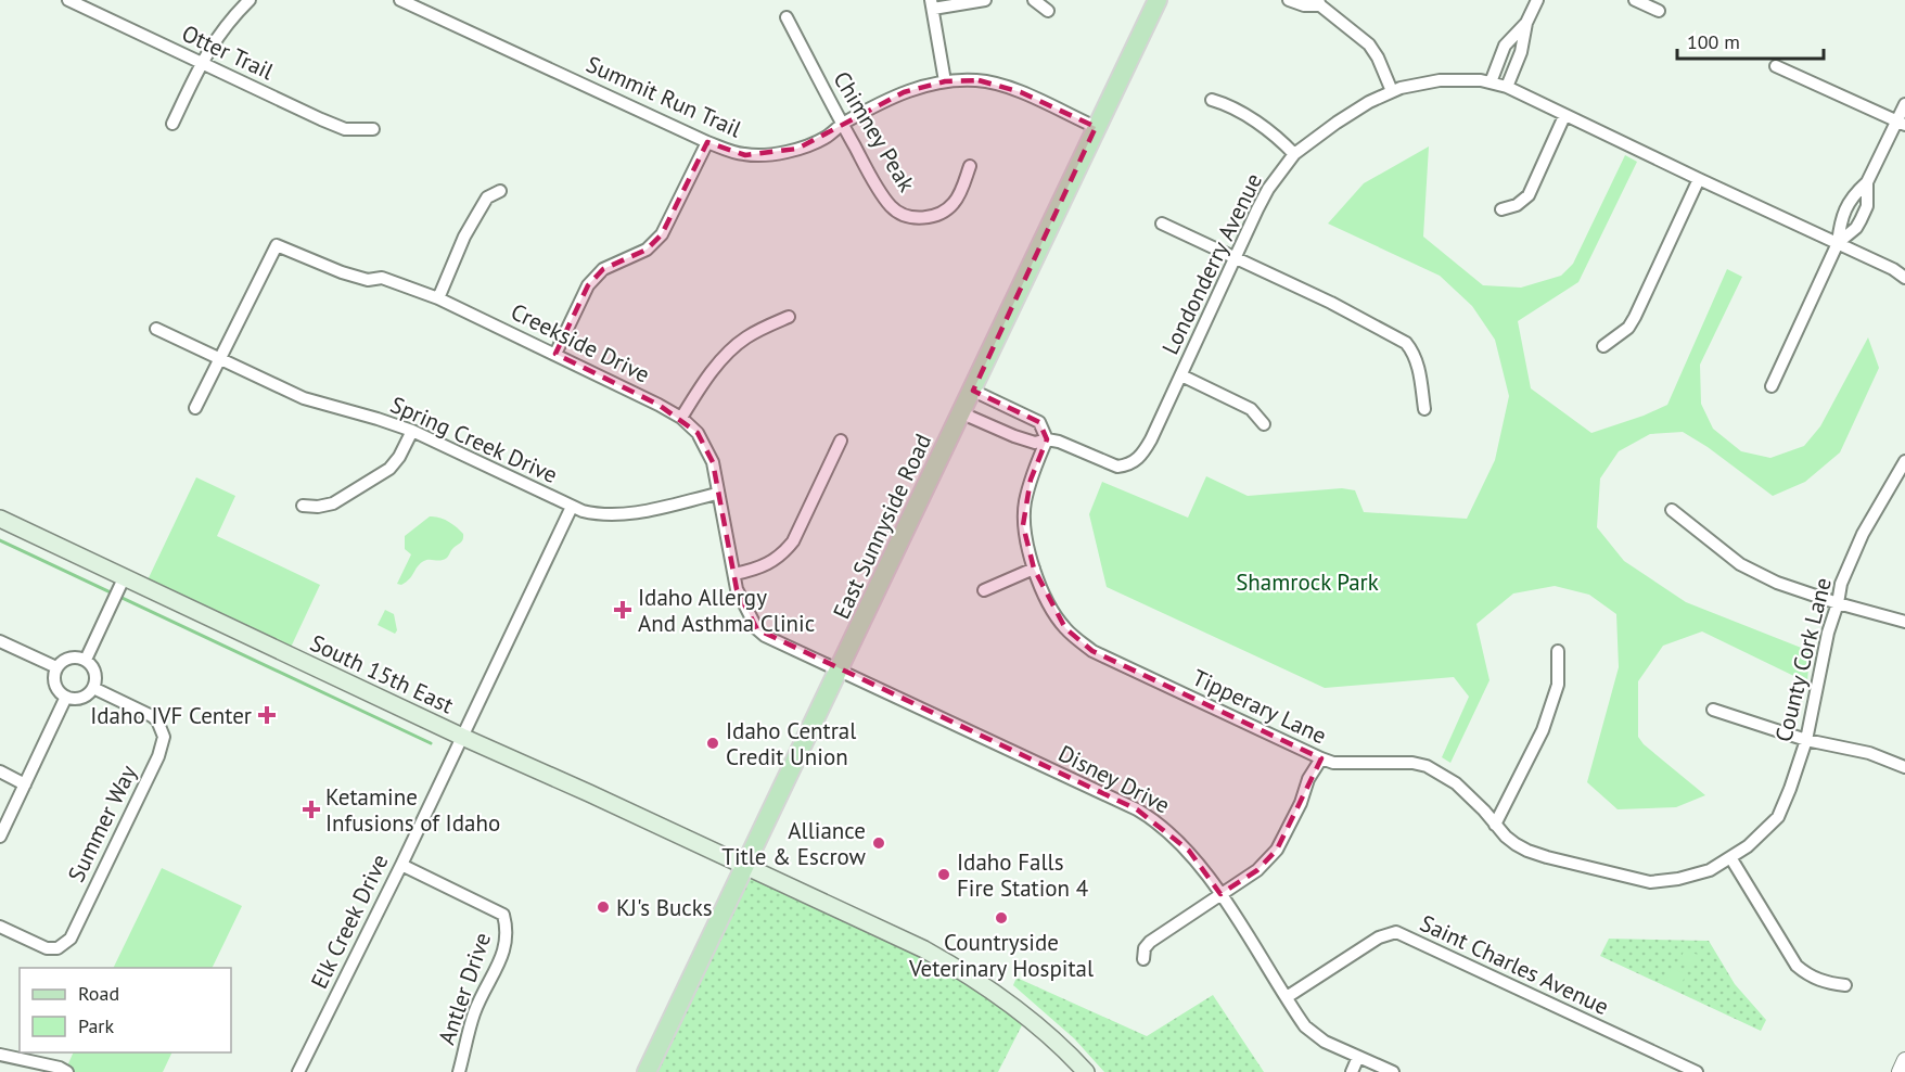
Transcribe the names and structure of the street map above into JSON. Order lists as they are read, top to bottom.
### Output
{
  "streets": {
    "main road": ["East Sunnyside Road", "South 15th East"],
    "street": [
      "Otter Trail",
      "Summit Run Trail",
      "Chimney Peak",
      "Londonderry Avenue",
      "Creekside Drive",
      "Spring Creek Drive",
      "County Cork Lane",
      "Tipperary Lane",
      "Disney Drive",
      "Summer Way",
      "Elk Creek Drive",
      "Saint Charles Avenue",
      "Antler Drive"
    ]
  },
  "crossings": [
    ["Summit Run Trail", "Chimney Peak"],
    ["Summit Run Trail", "East Sunnyside Road"],
    ["Londonderry Avenue", "East Sunnyside Road"],
    ["Londonderry Avenue", "Tipperary Lane"],
    ["Creekside Drive", "Spring Creek Drive"],
    ["Creekside Drive", "East Sunnyside Road"],
    ["Creekside Drive", "Disney Drive"],
    ["Spring Creek Drive", "Elk Creek Drive"],
    ["East Sunnyside Road", "South 15th East"],
    ["East Sunnyside Road", "Disney Drive"],
    ["County Cork Lane", "Tipperary Lane"],
    ["South 15th East", "Elk Creek Drive"],
    ["Disney Drive", "Saint Charles Avenue"],
    ["Elk Creek Drive", "Antler Drive"]
  ],
  "parks": ["Shamrock Park"],
  "places": {
    "health": ["Idaho Allergy And Asthma Clinic", "Idaho IVF Center", "Ketamine Infusions of Idaho"],
    "other": [
      "Idaho Central Credit Union",
      "Alliance Title & Escrow",
      "Idaho Falls Fire Station 4",
      "KJ's Bucks",
      "Countryside Veterinary Hospital"
    ]
  },
  "legend": ["Road", "Park"],
  "scale_bar": "100 m"
}
